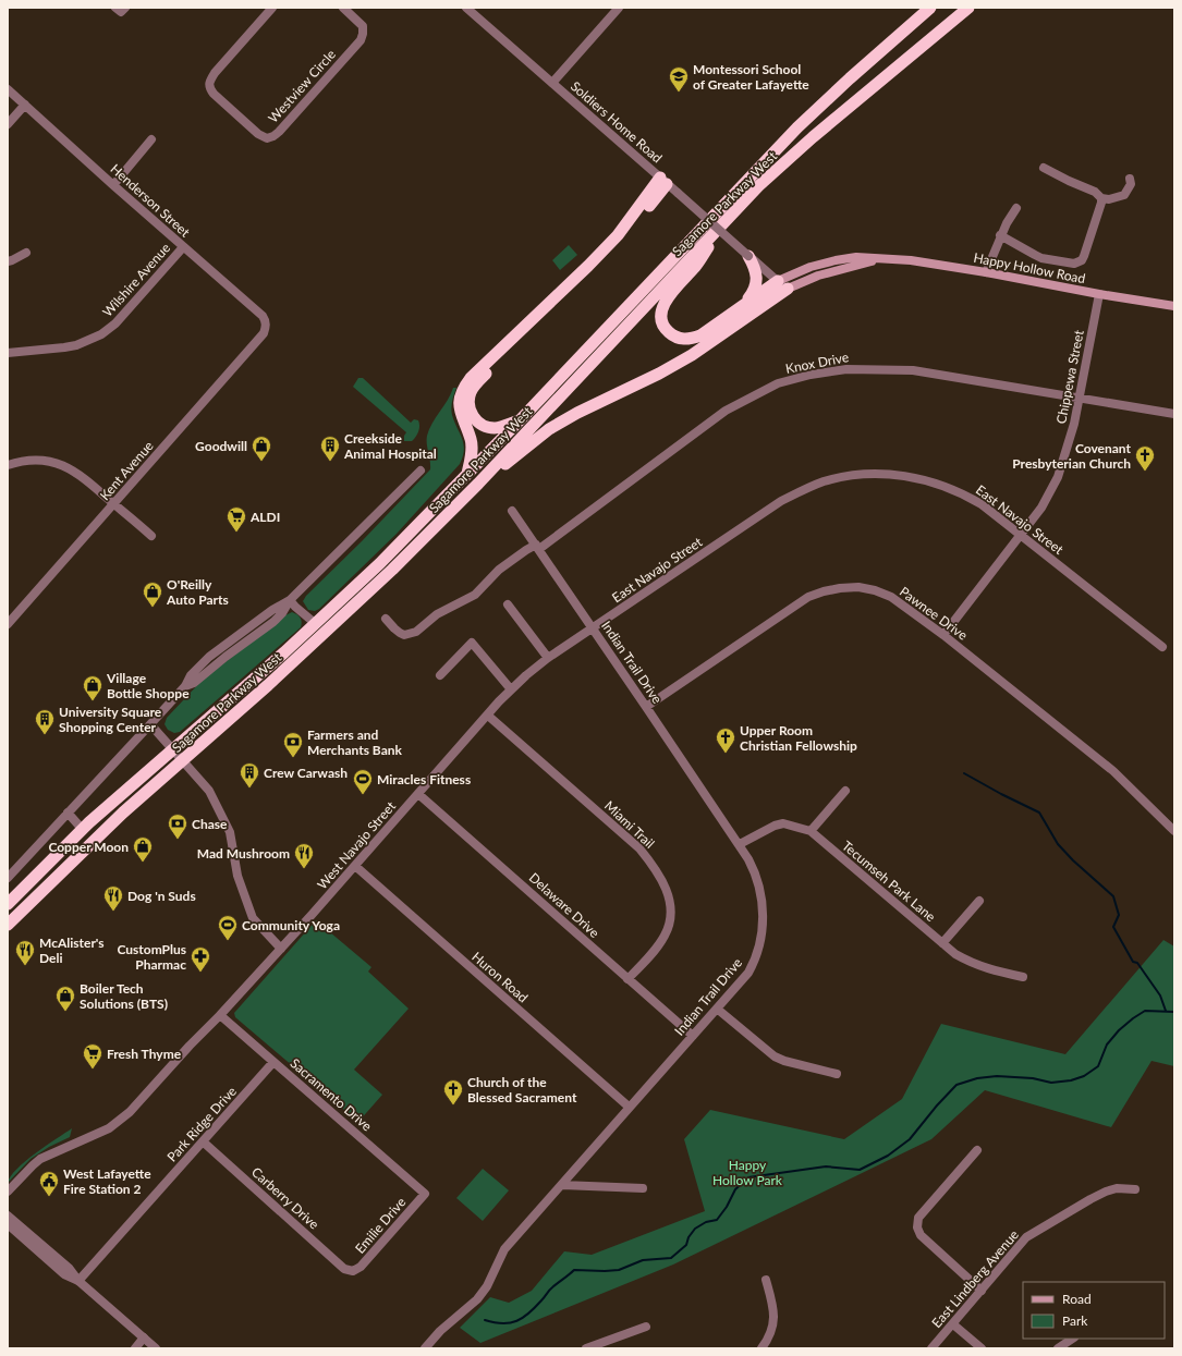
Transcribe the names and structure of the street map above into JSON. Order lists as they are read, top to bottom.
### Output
{
  "streets": {
    "highway": ["Sagamore Parkway West"],
    "main road": ["Happy Hollow Road"],
    "street": [
      "Westview Circle",
      "Soldiers Home Road",
      "Henderson Street",
      "Wilshire Avenue",
      "Knox Drive",
      "Chippewa Street",
      "Kent Avenue",
      "East Navajo Street",
      "Pawnee Drive",
      "Indian Trail Drive",
      "Miami Trail",
      "West Navajo Street",
      "Tecumseh Park Lane",
      "Delaware Drive",
      "Huron Road",
      "Sacramento Drive",
      "Park Ridge Drive",
      "Carberry Drive",
      "Emilie Drive",
      "East Lindberg Avenue"
    ]
  },
  "crossings": [
    ["Henderson Street", "Wilshire Avenue"],
    ["Henderson Street", "Kent Avenue"],
    ["Happy Hollow Road", "Chippewa Street"],
    ["Knox Drive", "Chippewa Street"],
    ["Knox Drive", "Indian Trail Drive"],
    ["Chippewa Street", "East Navajo Street"],
    ["Chippewa Street", "Pawnee Drive"],
    ["East Navajo Street", "Indian Trail Drive"],
    ["East Navajo Street", "West Navajo Street"],
    ["Pawnee Drive", "Indian Trail Drive"],
    ["Indian Trail Drive", "West Navajo Street"],
    ["Indian Trail Drive", "Tecumseh Park Lane"],
    ["Indian Trail Drive", "Delaware Drive"],
    ["Indian Trail Drive", "Huron Road"],
    ["Miami Trail", "West Navajo Street"],
    ["Miami Trail", "Delaware Drive"],
    ["West Navajo Street", "Delaware Drive"],
    ["West Navajo Street", "Huron Road"],
    ["West Navajo Street", "Sacramento Drive"],
    ["Sacramento Drive", "Park Ridge Drive"],
    ["Sacramento Drive", "Emilie Drive"],
    ["Park Ridge Drive", "Carberry Drive"],
    ["Carberry Drive", "Emilie Drive"]
  ],
  "parks": ["Happy Hollow Park"],
  "places": {
    "school or university": ["Montessori School of Greater Lafayette"],
    "shop": [
      "Goodwill",
      "O'Reilly Auto Parts",
      "Village Bottle Shoppe",
      "Copper Moon",
      "Boiler Tech Solutions (BTS)"
    ],
    "building": ["Creekside Animal Hospital", "University Square Shopping Center", "Crew Carwash"],
    "church": ["Covenant Presbyterian Church", "Upper Room Christian Fellowship", "Church of the Blessed Sacrament"],
    "supermarket": ["ALDI", "Fresh Thyme"],
    "bank": ["Farmers and Merchants Bank", "Chase"],
    "sports": ["Miracles Fitness", "Community Yoga"],
    "restaurant": ["Mad Mushroom", "Dog 'n Suds", "McAlister's Deli"],
    "pharmacy": ["CustomPlus Pharmac"],
    "public building": ["West Lafayette Fire Station 2"]
  },
  "legend": ["Road", "Park"]
}
